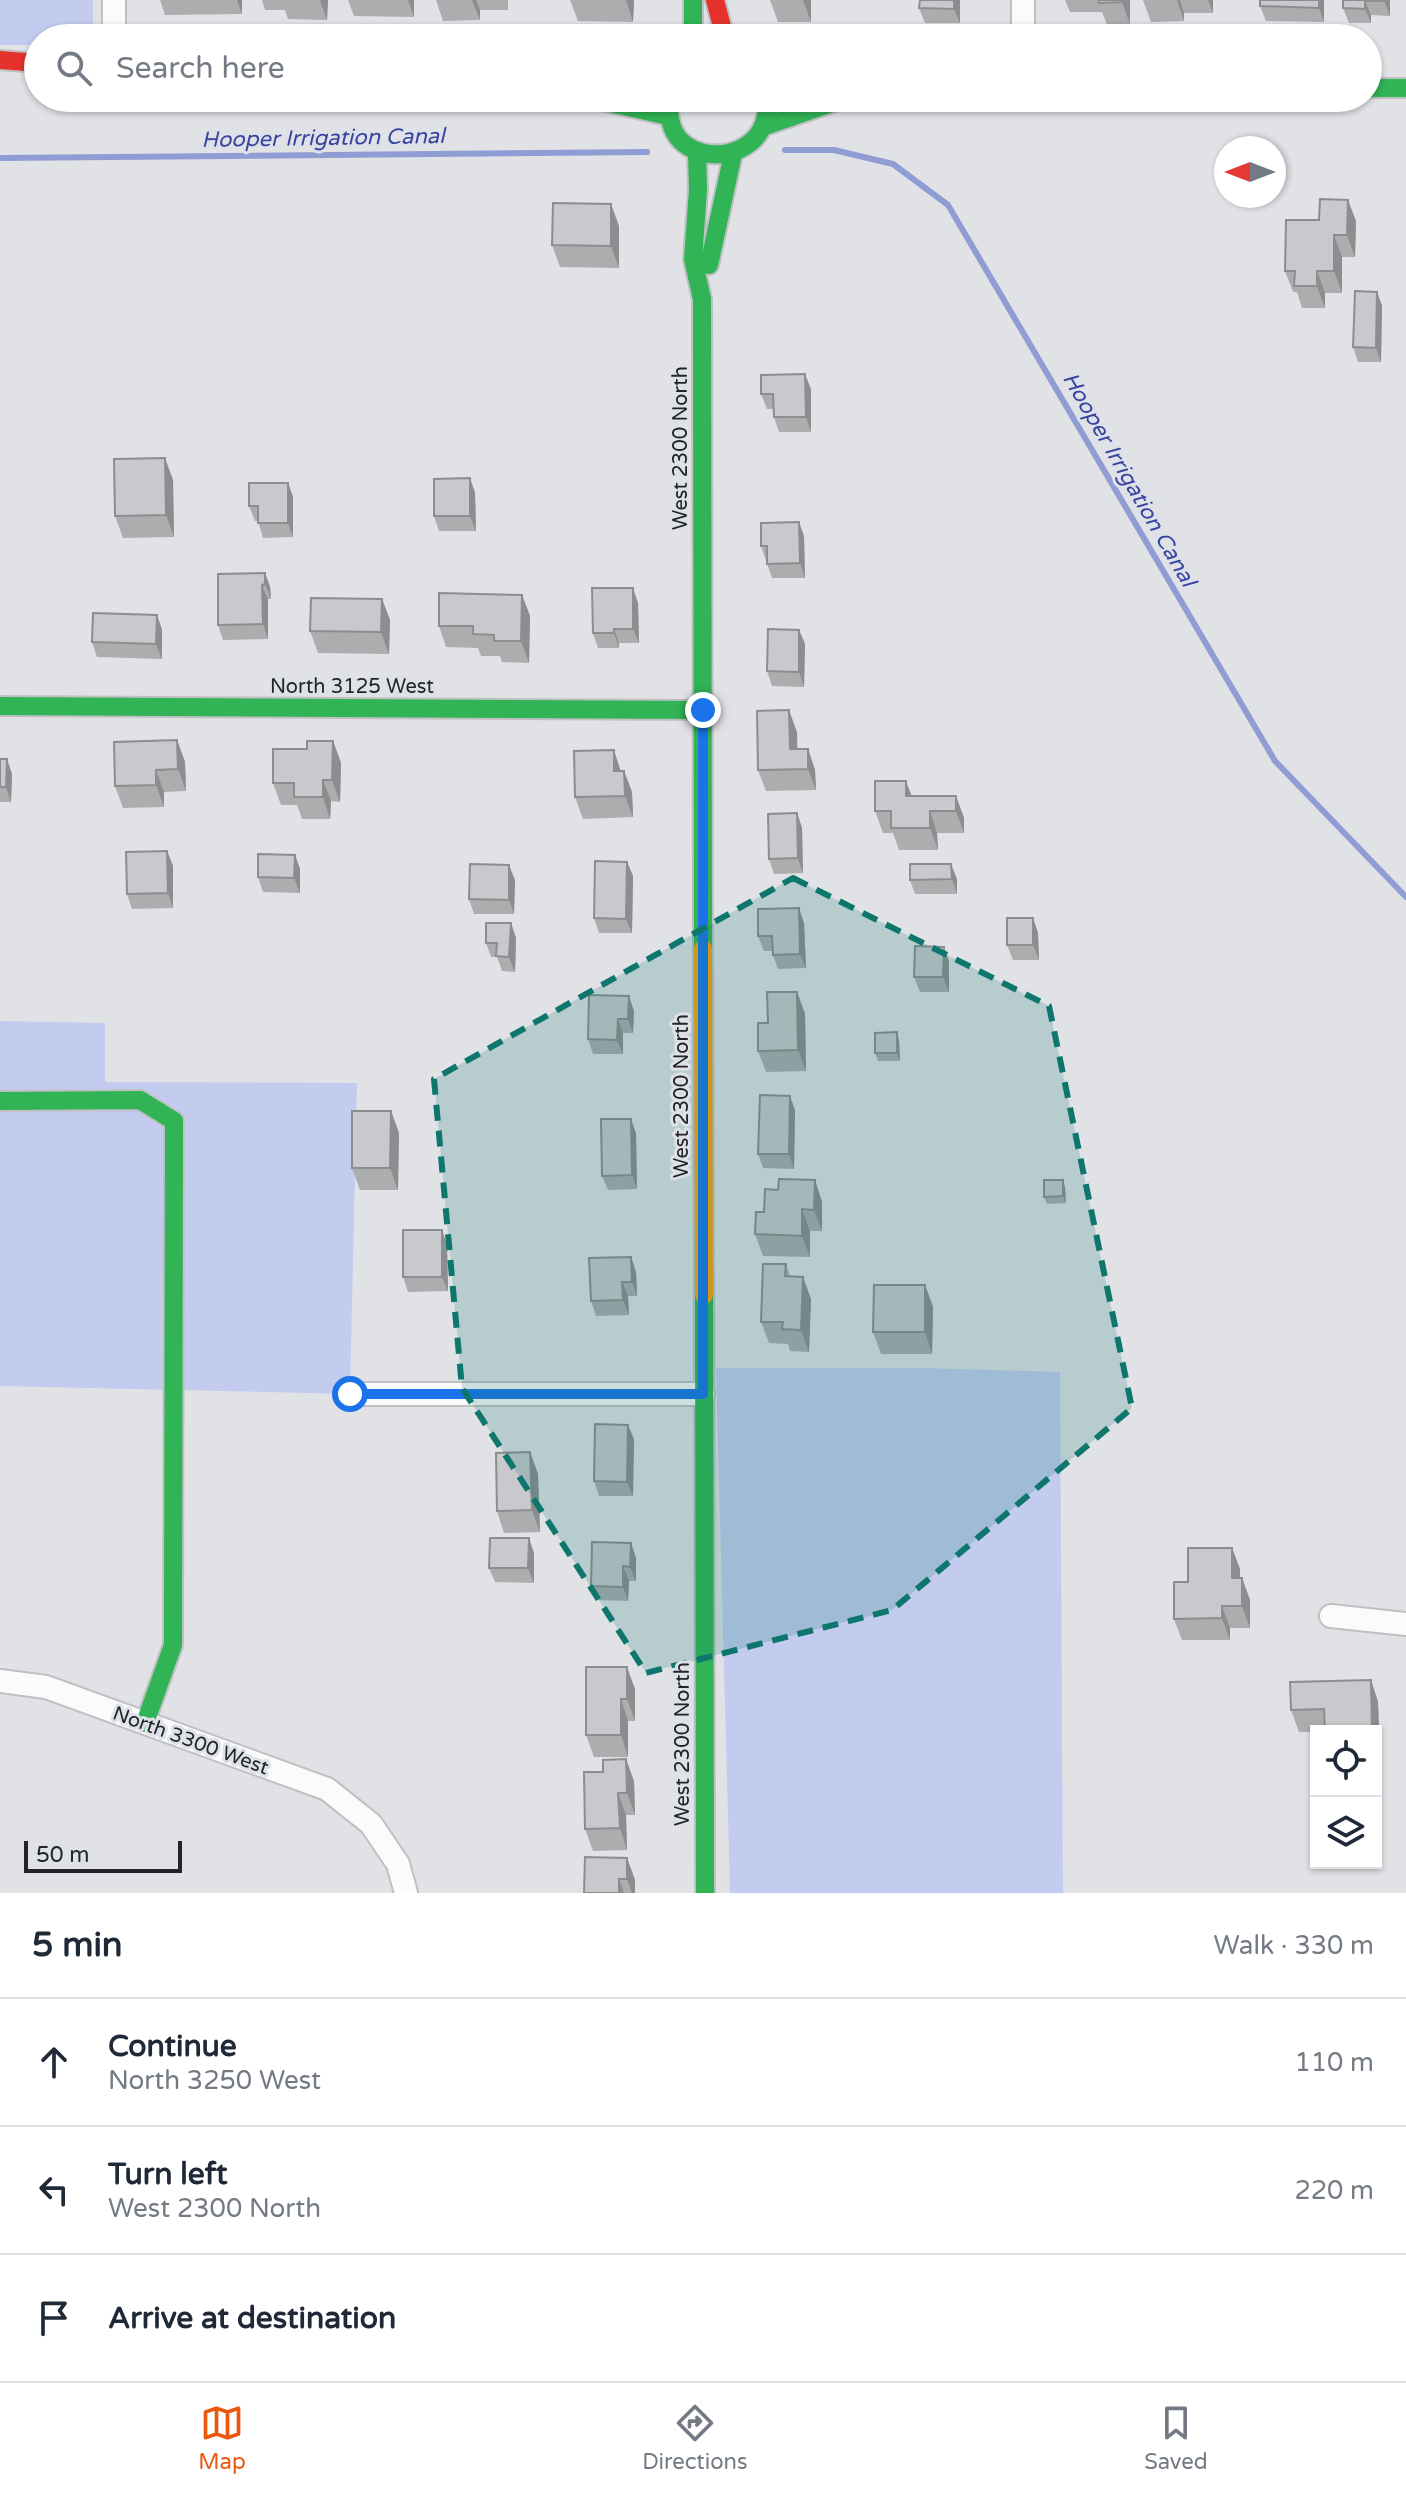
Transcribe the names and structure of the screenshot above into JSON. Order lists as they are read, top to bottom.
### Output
{
  "streets": {
    "street": ["West 2300 North", "North 3125 West", "North 3300 West"]
  },
  "crossings": [
    ["West 2300 North", "North 3125 West"]
  ],
  "water": ["Hooper Irrigation Canal"],
  "scale_bar": "50 m",
  "north": "left",
  "page": {
    "search": "Search here",
    "scale": "50 m",
    "heading": ["5 min", "Walk · 330 m"],
    "list": [
      ["Continue", "North 3250 West", "110 m"],
      ["Turn left", "West 2300 North", "220 m"],
      "Arrive at destination"
    ],
    "nav": ["Map", "Directions", "Saved"]
  }
}
